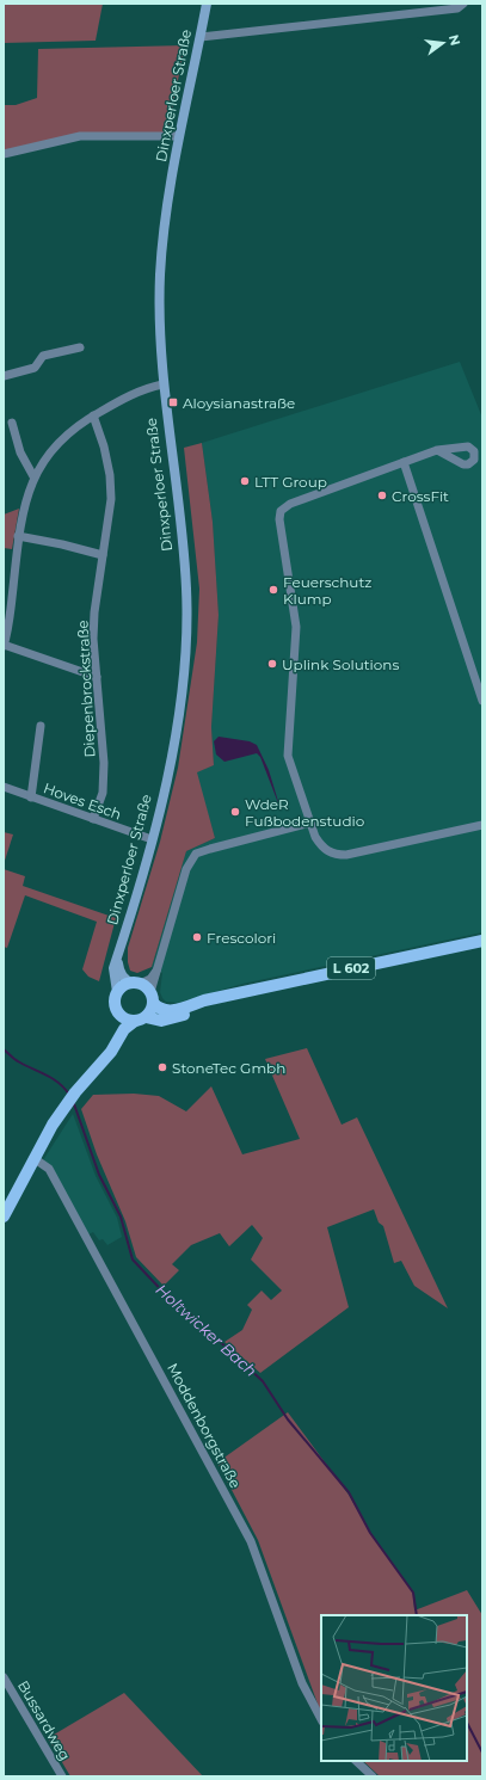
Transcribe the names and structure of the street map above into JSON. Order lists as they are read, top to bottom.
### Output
{
  "streets": {
    "main road": ["Dinxperloer Straße", "L 602"],
    "street": [
      "Diepenbrockstraße",
      "Hoves Esch",
      "Moddenborgstraße",
      "Bussardweg"
    ]
  },
  "crossings": [
    ["Dinxperloer Straße", "Hoves Esch"],
    ["Diepenbrockstraße", "Hoves Esch"]
  ],
  "water": ["Holtwicker Bach"],
  "places": {
    "transit": ["Aloysianastraße"],
    "other": [
      "LTT Group",
      "CrossFit",
      "Feuerschutz Klump",
      "Uplink Solutions",
      "WdeR Fußbodenstudio",
      "Frescolori",
      "StoneTec Gmbh"
    ]
  },
  "north": "right"
}
